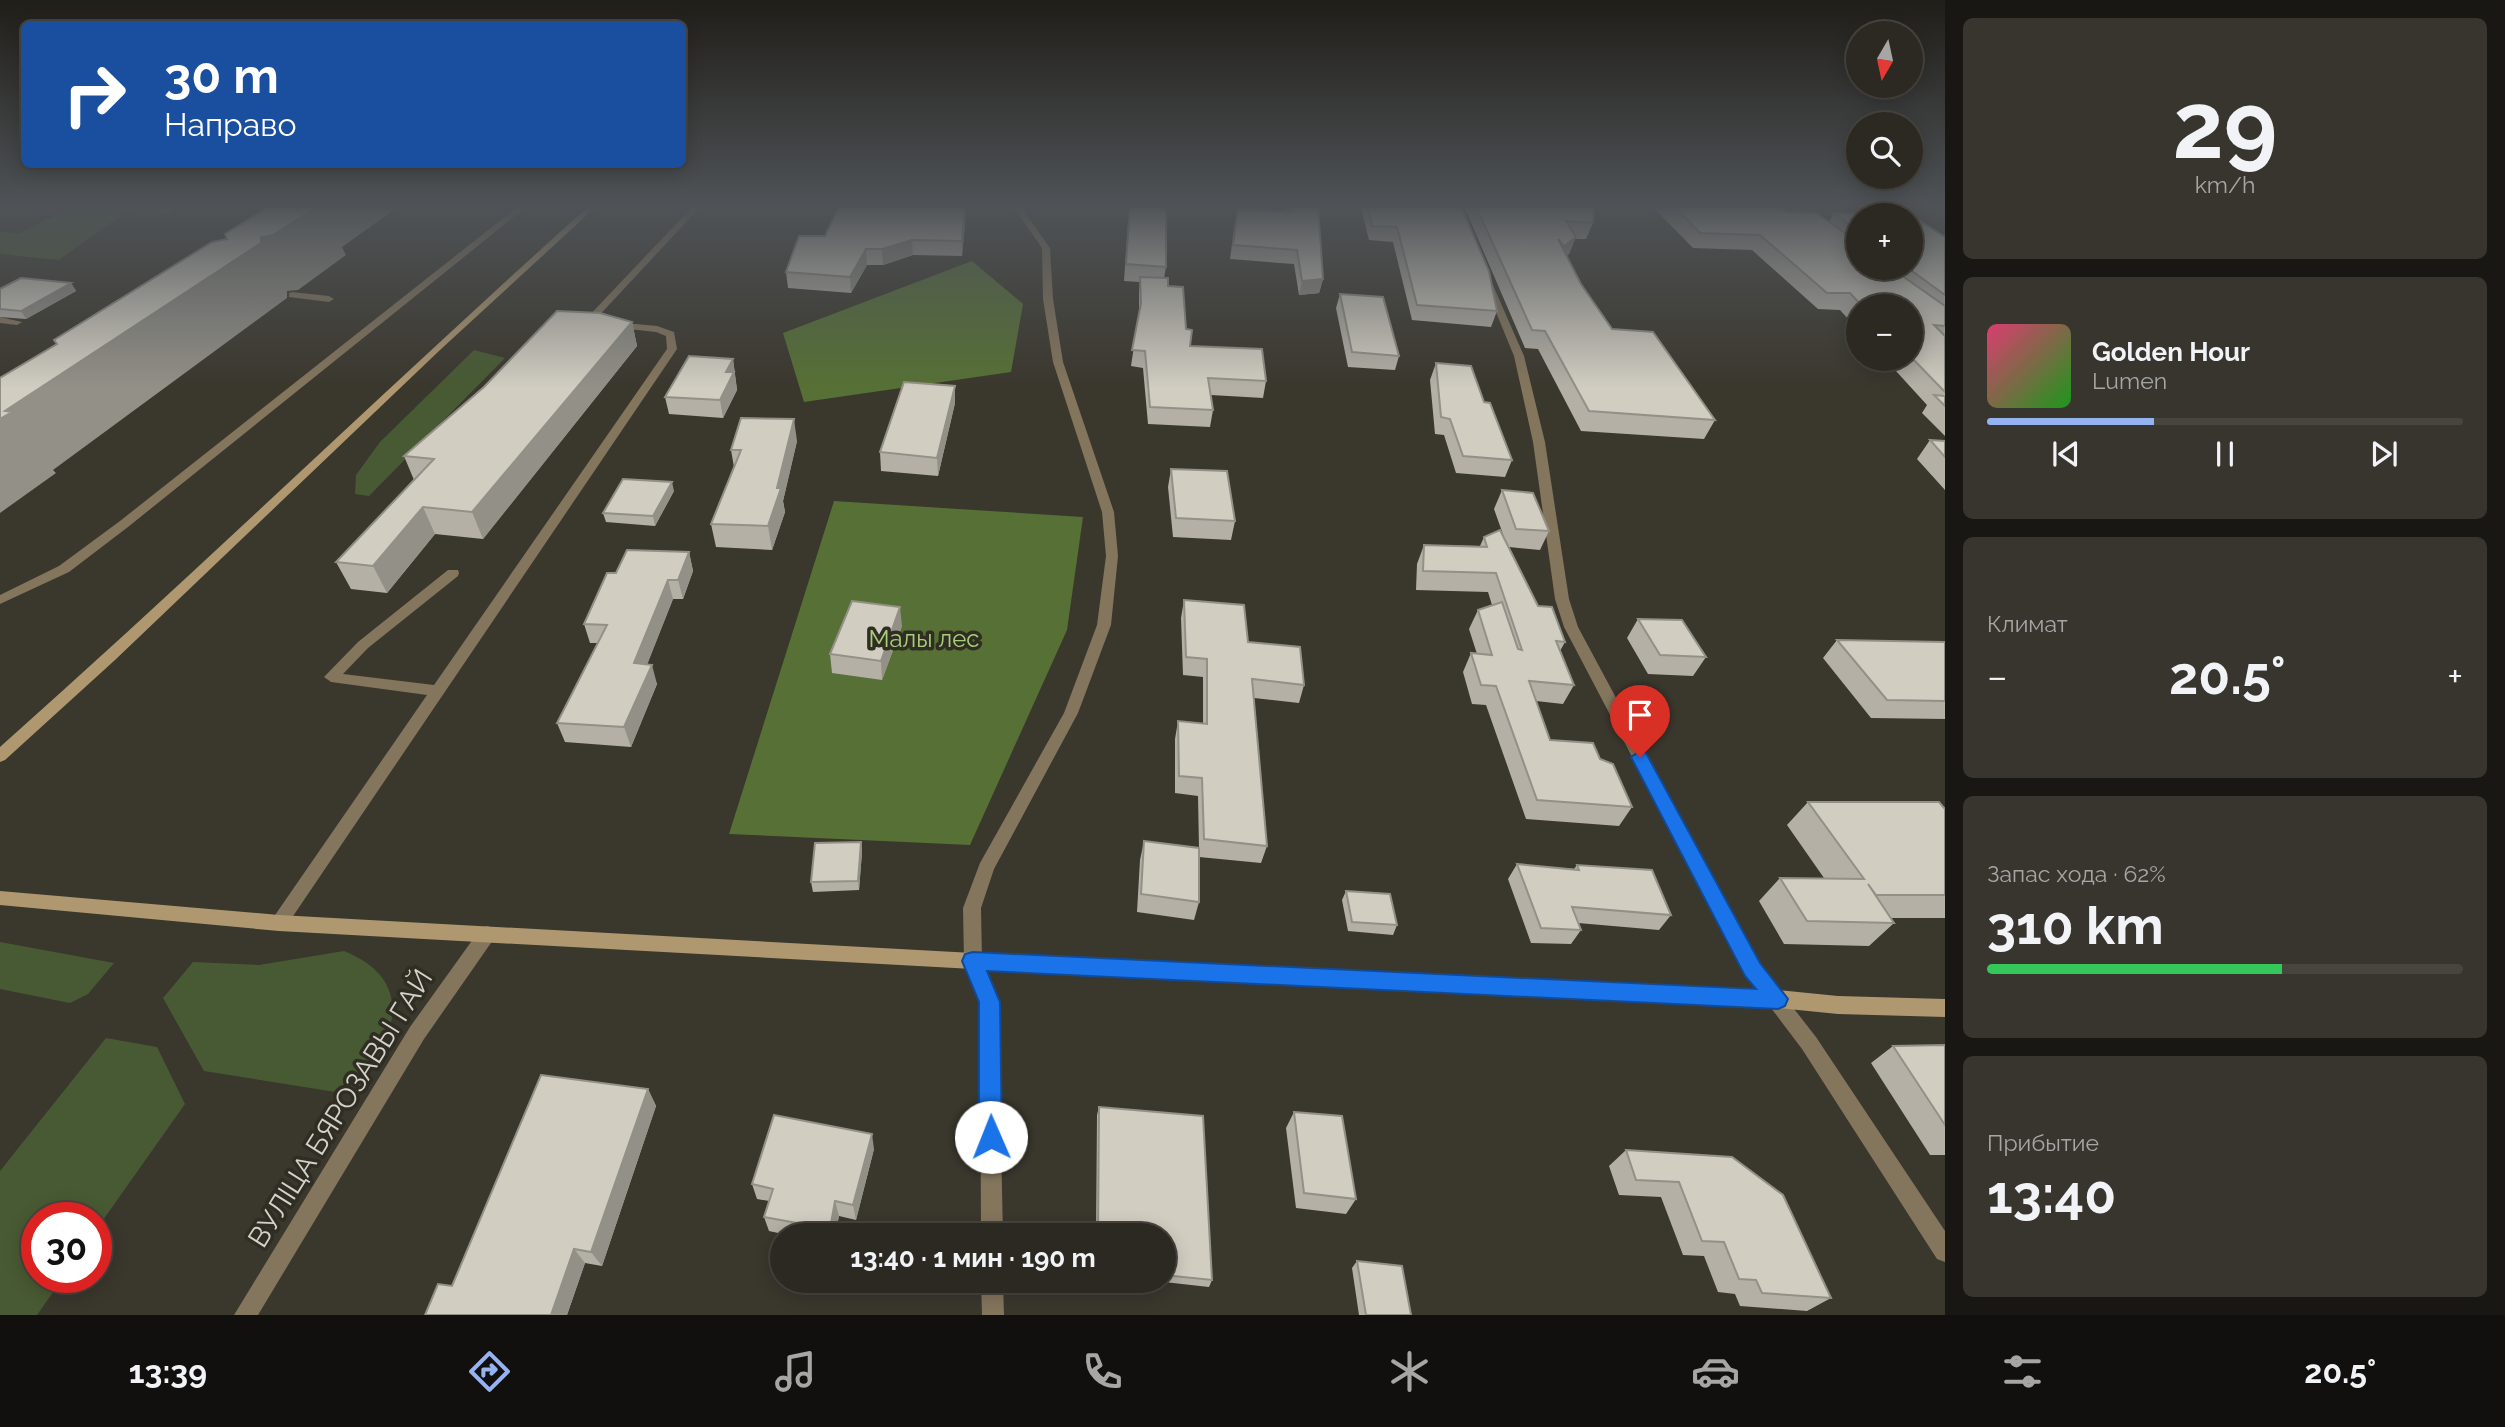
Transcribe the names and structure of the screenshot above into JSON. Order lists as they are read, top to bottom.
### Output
{
  "streets": {
    "street": ["ВУЛІЦА БЯРОЗАВЫ ГАЙ"]
  },
  "parks": ["Малы лес"],
  "north": "bottom",
  "page": {
    "tile": [
      ["29", "km/h"],
      "Климат",
      ["Запас хода · 62%", "310 km"],
      ["Прибытие", "13:40"]
    ],
    "map_buttons": ["+", "−"],
    "turn": ["30 m", "Направо"],
    "song": ["Golden Hour", "Lumen"],
    "heat": ["−", "20.5°", "+"],
    "limit": "30",
    "trip": "13:40 · 1 мин · 190 m",
    "tabs": ["13:39", "20.5°"]
  }
}
